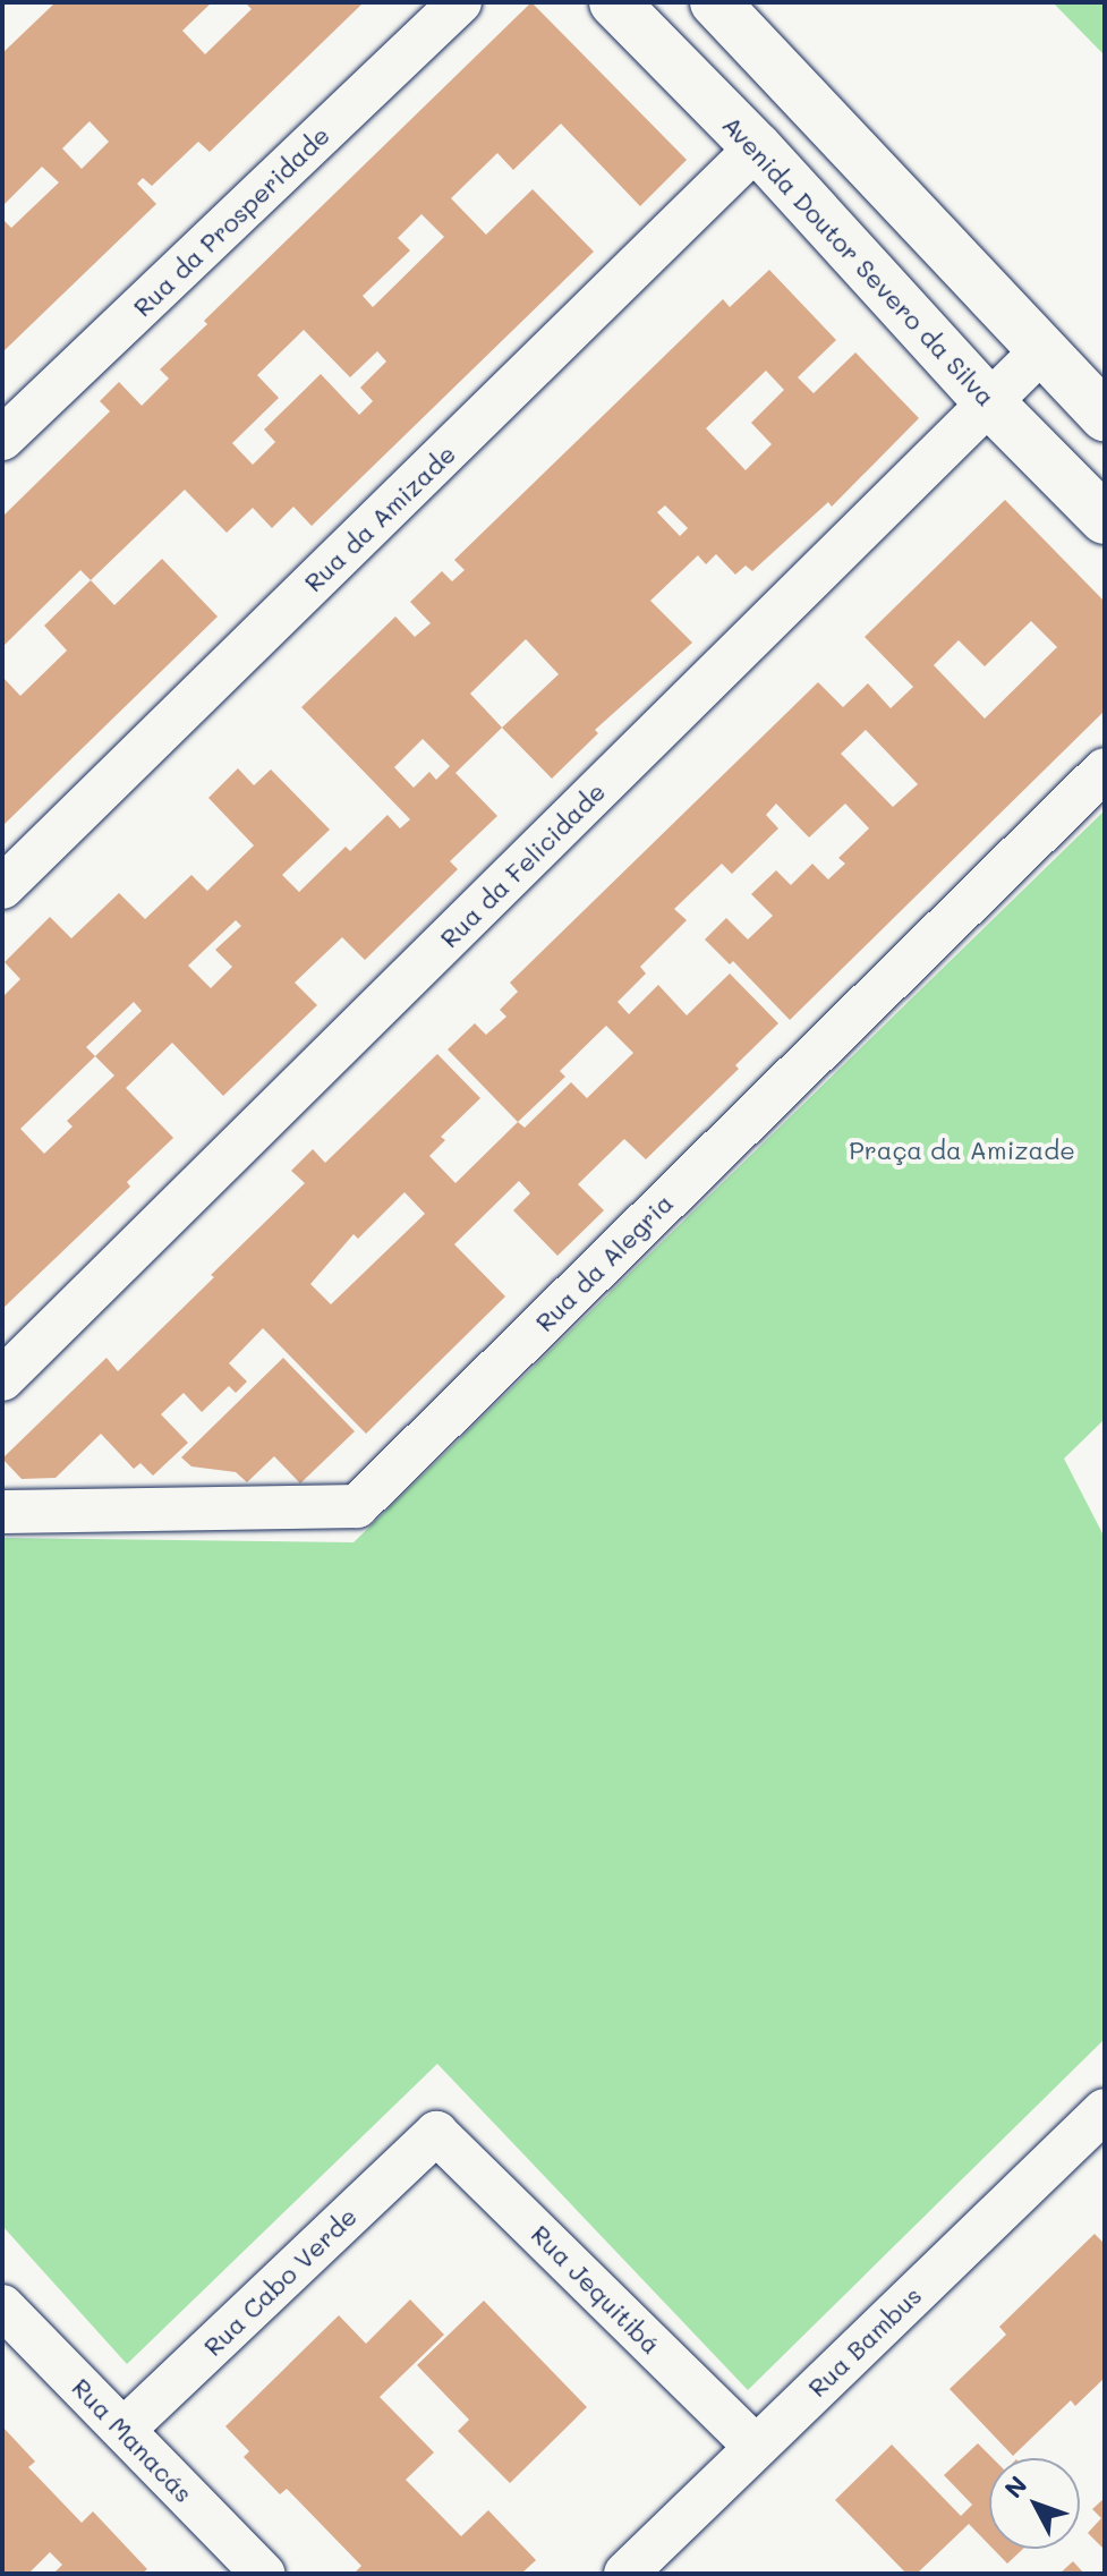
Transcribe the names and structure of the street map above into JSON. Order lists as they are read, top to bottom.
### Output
{
  "streets": {
    "main road": ["Avenida Doutor Severo da Silva"],
    "street": [
      "Rua da Prosperidade",
      "Rua da Amizade",
      "Rua da Felicidade",
      "Rua da Alegria",
      "Rua Cabo Verde",
      "Rua Jequitibá",
      "Rua Bambus",
      "Rua Manacás"
    ]
  },
  "crossings": [
    ["Avenida Doutor Severo da Silva", "Rua da Amizade"],
    ["Avenida Doutor Severo da Silva", "Rua da Felicidade"],
    ["Rua Cabo Verde", "Rua Jequitibá"],
    ["Rua Cabo Verde", "Rua Manacás"],
    ["Rua Jequitibá", "Rua Bambus"]
  ],
  "parks": ["Praça da Amizade"],
  "north": "top left"
}
